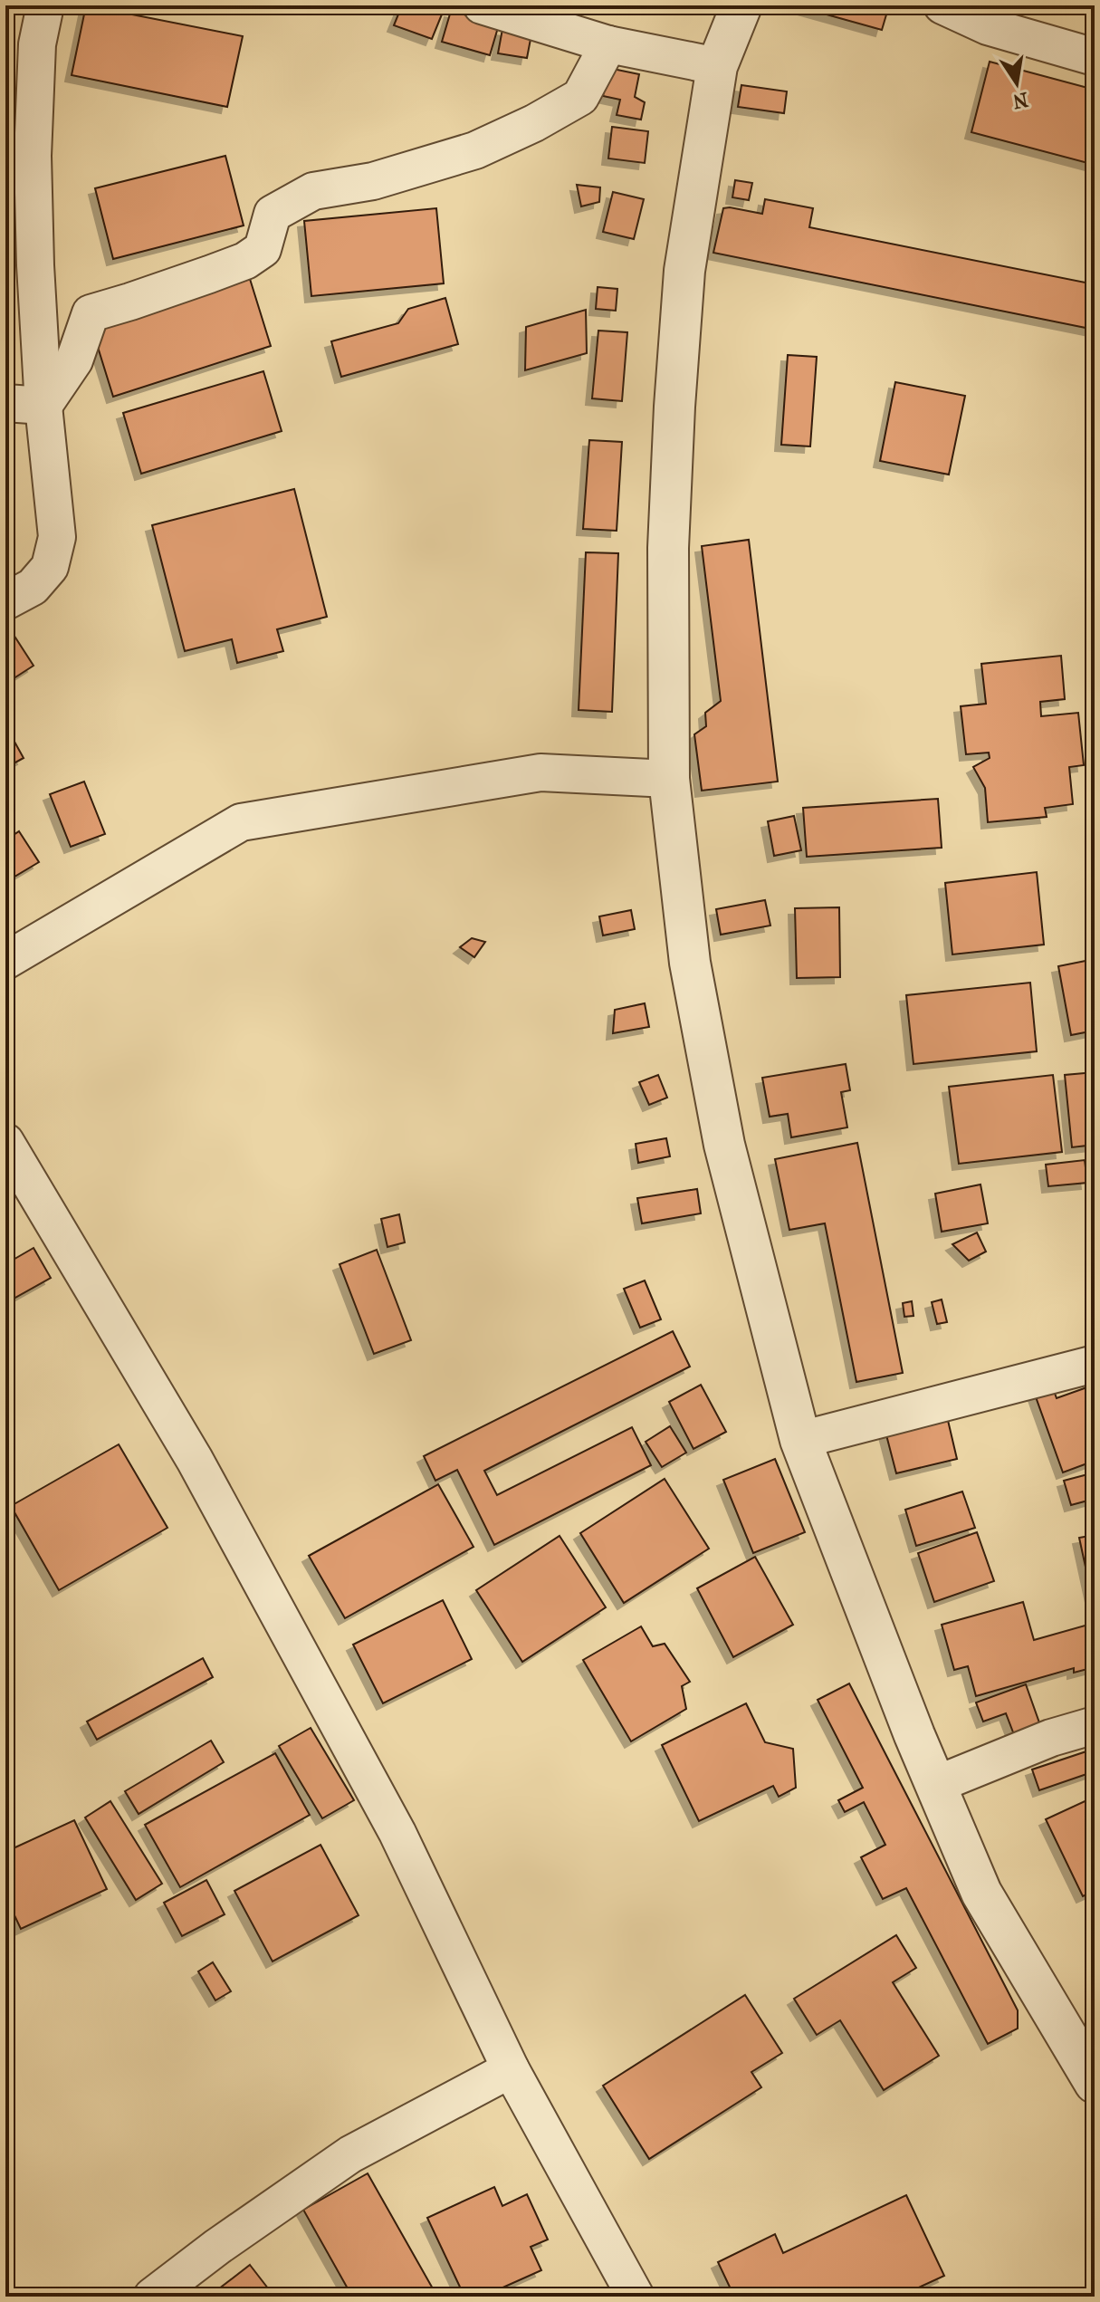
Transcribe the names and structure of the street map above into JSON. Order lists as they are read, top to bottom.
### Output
{
  "north": "bottom"
}
